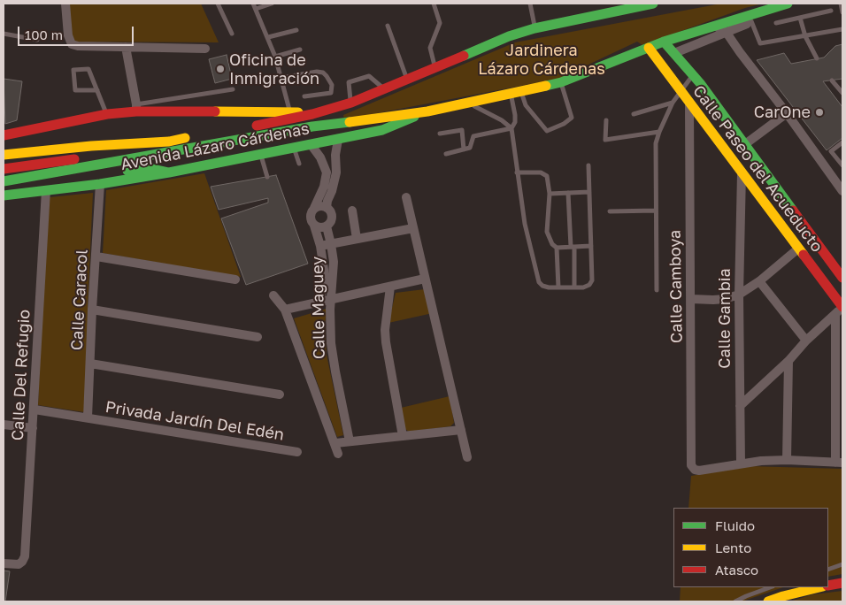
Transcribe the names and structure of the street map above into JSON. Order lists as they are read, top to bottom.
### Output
{
  "streets": {
    "main road": ["Avenida Lázaro Cárdenas", "Calle Paseo del Acueducto"],
    "street": [
      "Calle Camboya",
      "Calle Caracol",
      "Calle Maguey",
      "Calle Gambia",
      "Calle Del Refugio",
      "Privada Jardín Del Edén"
    ]
  },
  "crossings": [
    ["Avenida Lázaro Cárdenas", "Calle Paseo del Acueducto"],
    ["Avenida Lázaro Cárdenas", "Calle Caracol"],
    ["Avenida Lázaro Cárdenas", "Calle Del Refugio"],
    ["Calle Paseo del Acueducto", "Calle Camboya"],
    ["Calle Paseo del Acueducto", "Calle Gambia"],
    ["Calle Camboya", "Calle Gambia"],
    ["Calle Caracol", "Privada Jardín Del Edén"],
    ["Calle Del Refugio", "Privada Jardín Del Edén"]
  ],
  "parks": ["Jardinera Lázaro Cárdenas"],
  "places": ["Oficina de Inmigración", "CarOne"],
  "legend": ["Fluido", "Lento", "Atasco"],
  "scale_bar": "100 m"
}
